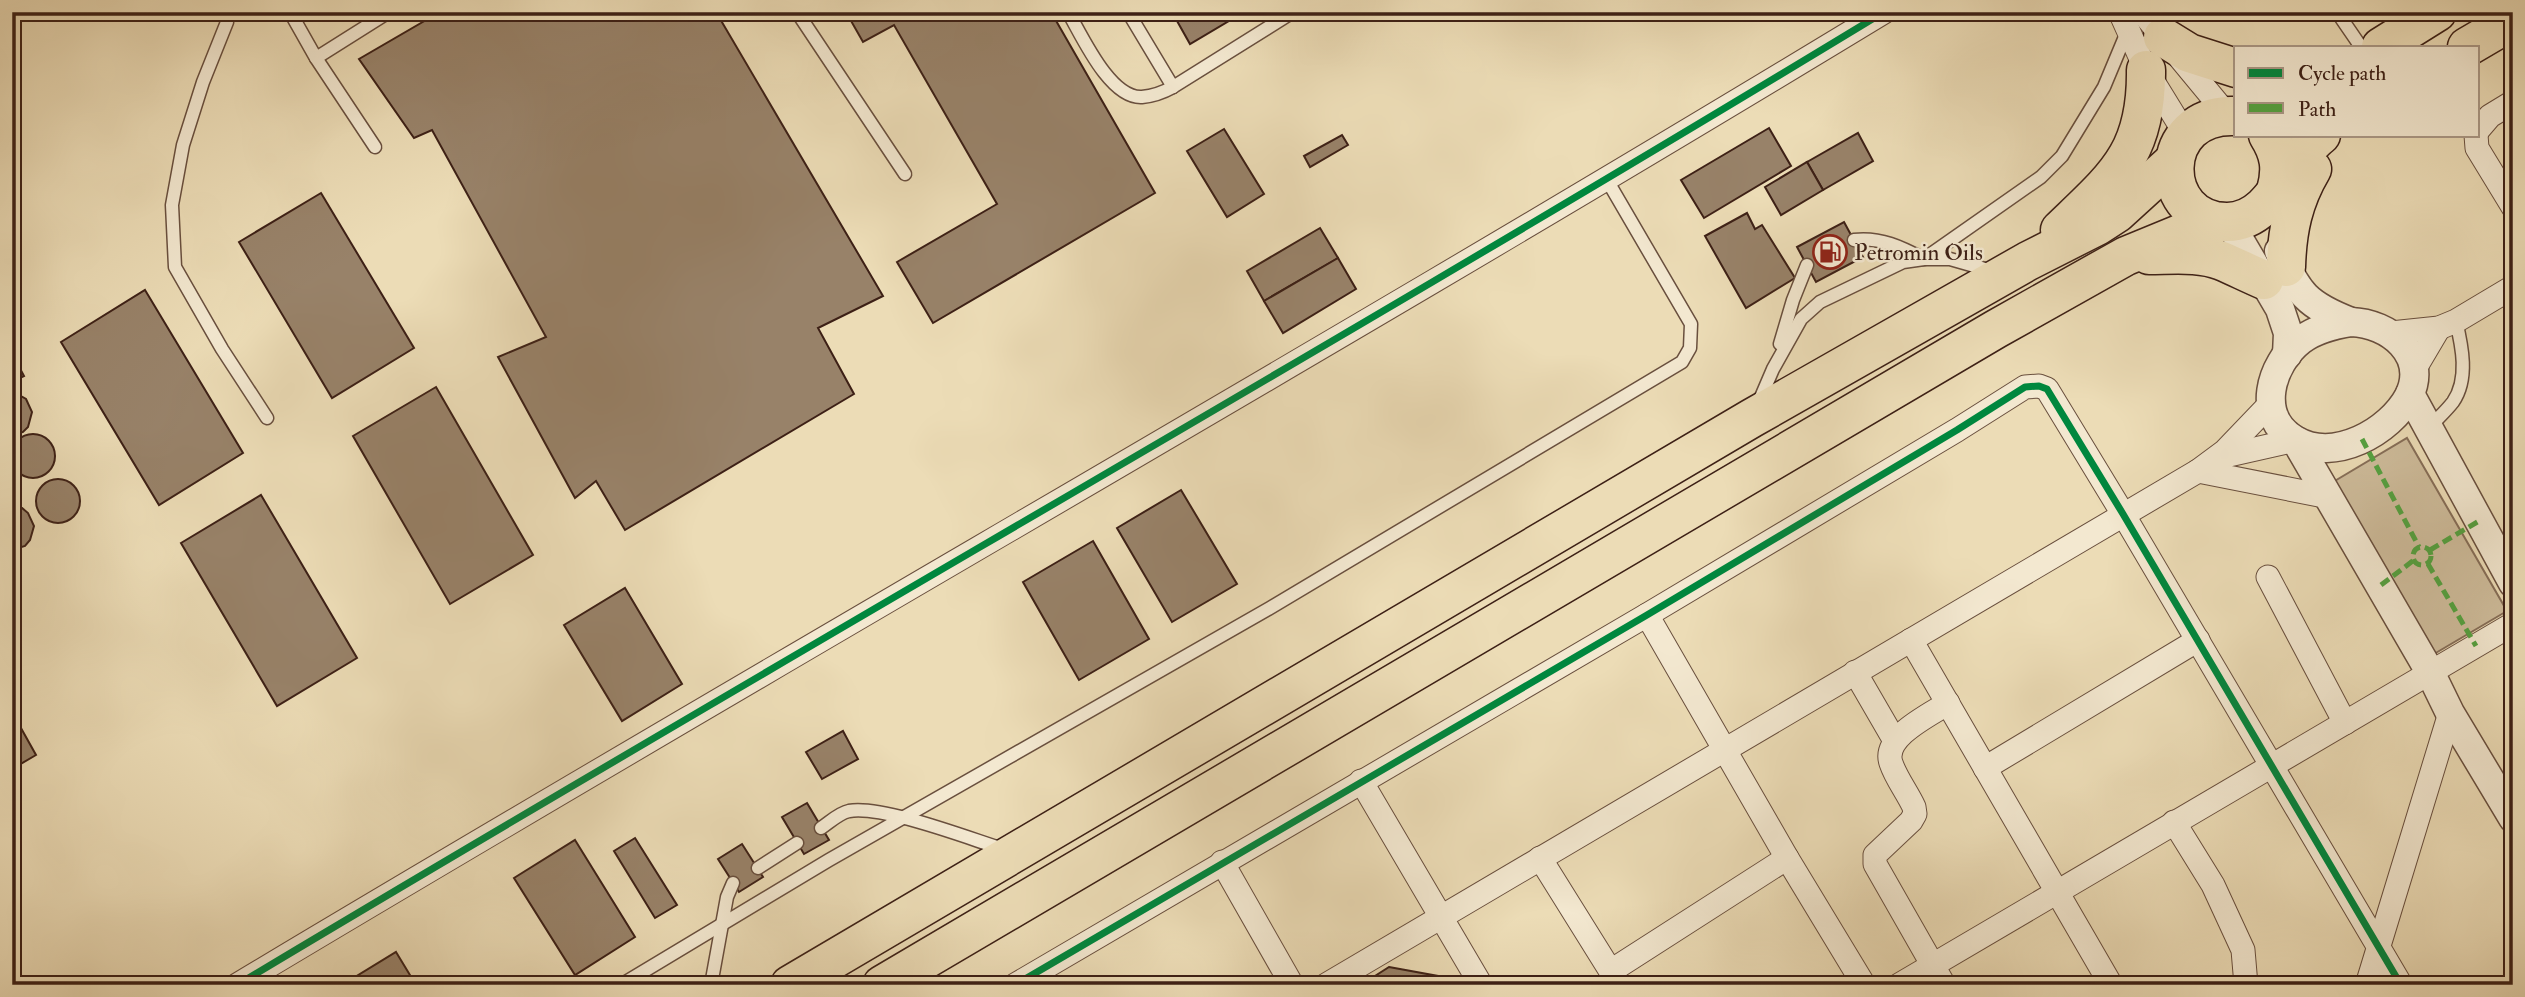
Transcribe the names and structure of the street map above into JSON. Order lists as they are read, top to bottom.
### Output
{
  "places": {
    "fuel station": ["Petromin Oils"]
  },
  "legend": ["Cycle path", "Path"]
}
